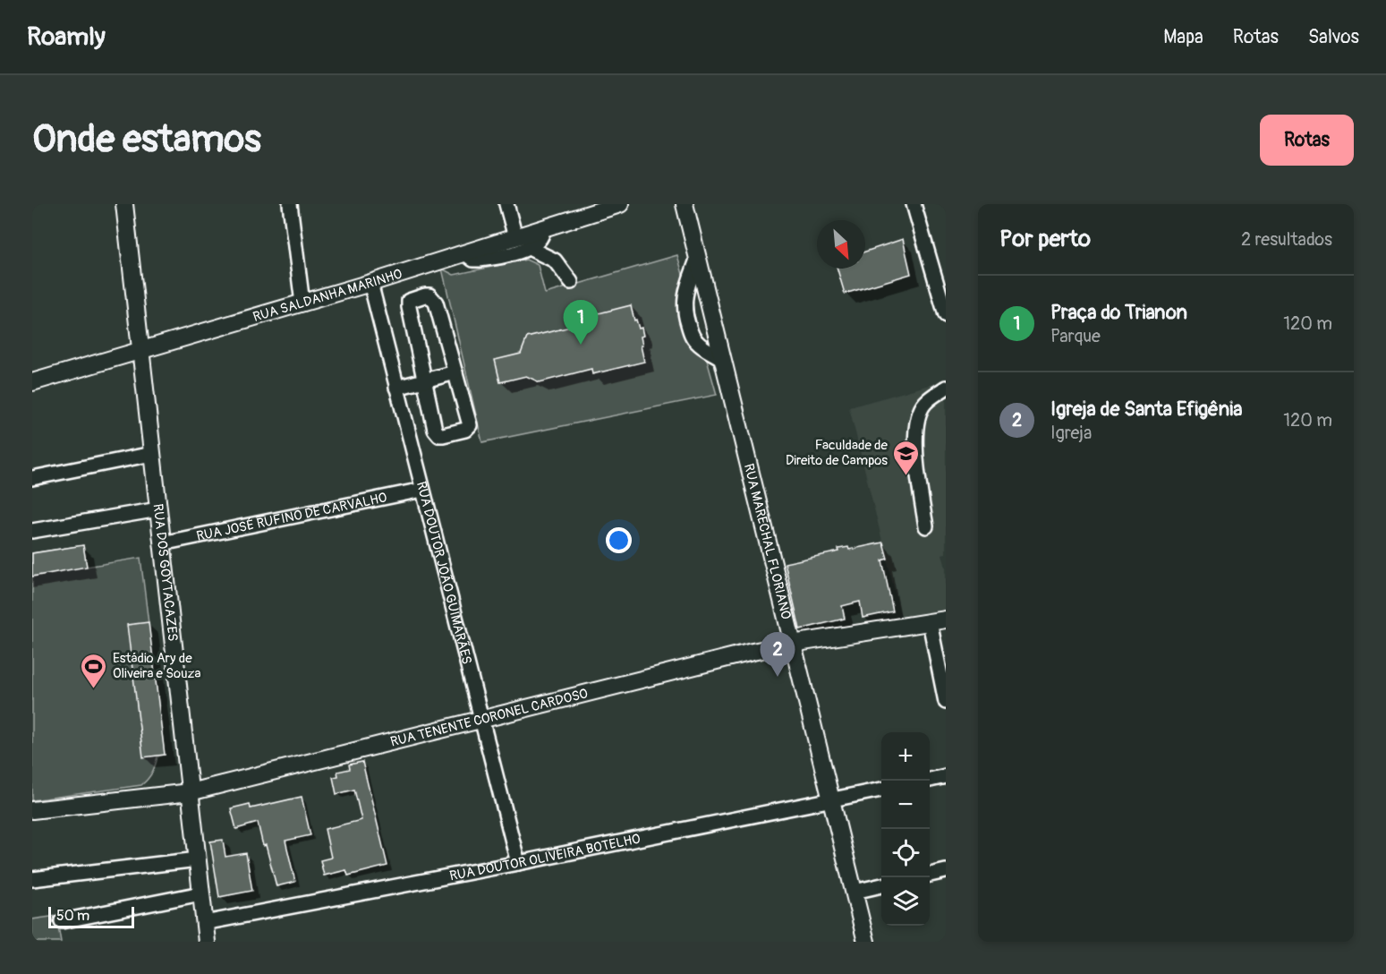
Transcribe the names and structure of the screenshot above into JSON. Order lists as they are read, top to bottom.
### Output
{
  "streets": {
    "main road": [
      "RUA SALDANHA MARINHO",
      "RUA MARECHAL FLORIANO",
      "RUA DOS GOYTACAZES",
      "RUA TENENTE CORONEL CARDOSO"
    ],
    "street": ["RUA JOSÉ RUFINO DE CARVALHO", "RUA DOUTOR JOÃO GUIMARÃES", "RUA DOUTOR OLIVEIRA BOTELHO"]
  },
  "crossings": [
    ["RUA SALDANHA MARINHO", "RUA DOS GOYTACAZES"],
    ["RUA SALDANHA MARINHO", "RUA DOUTOR JOÃO GUIMARÃES"],
    ["RUA JOSÉ RUFINO DE CARVALHO", "RUA DOS GOYTACAZES"],
    ["RUA JOSÉ RUFINO DE CARVALHO", "RUA DOUTOR JOÃO GUIMARÃES"],
    ["RUA MARECHAL FLORIANO", "RUA TENENTE CORONEL CARDOSO"],
    ["RUA MARECHAL FLORIANO", "RUA DOUTOR OLIVEIRA BOTELHO"],
    ["RUA DOS GOYTACAZES", "RUA TENENTE CORONEL CARDOSO"],
    ["RUA DOS GOYTACAZES", "RUA DOUTOR OLIVEIRA BOTELHO"],
    ["RUA DOUTOR JOÃO GUIMARÃES", "RUA TENENTE CORONEL CARDOSO"],
    ["RUA DOUTOR JOÃO GUIMARÃES", "RUA DOUTOR OLIVEIRA BOTELHO"]
  ],
  "places": {
    "school or university": ["Faculdade de Direito de Campos"],
    "sports": ["Estádio Ary de Oliveira e Souza"]
  },
  "scale_bar": "50 m",
  "north": "bottom right",
  "page": {
    "header": "Roamly",
    "nav": ["Mapa", "Rotas", "Salvos"],
    "buttons": "Rotas",
    "title": "Onde estamos",
    "heading": ["Por perto", "2 resultados"],
    "list": [
      {
        "mark": "1",
        "name": "Praça do Trianon",
        "note": "Parque",
        "value": "120 m"
      },
      {
        "mark": "2",
        "name": "Igreja de Santa Efigênia",
        "note": "Igreja",
        "value": "120 m"
      }
    ],
    "pins": ["1", "2"],
    "map_buttons": ["+", "−"],
    "scale": "50 m"
  }
}
